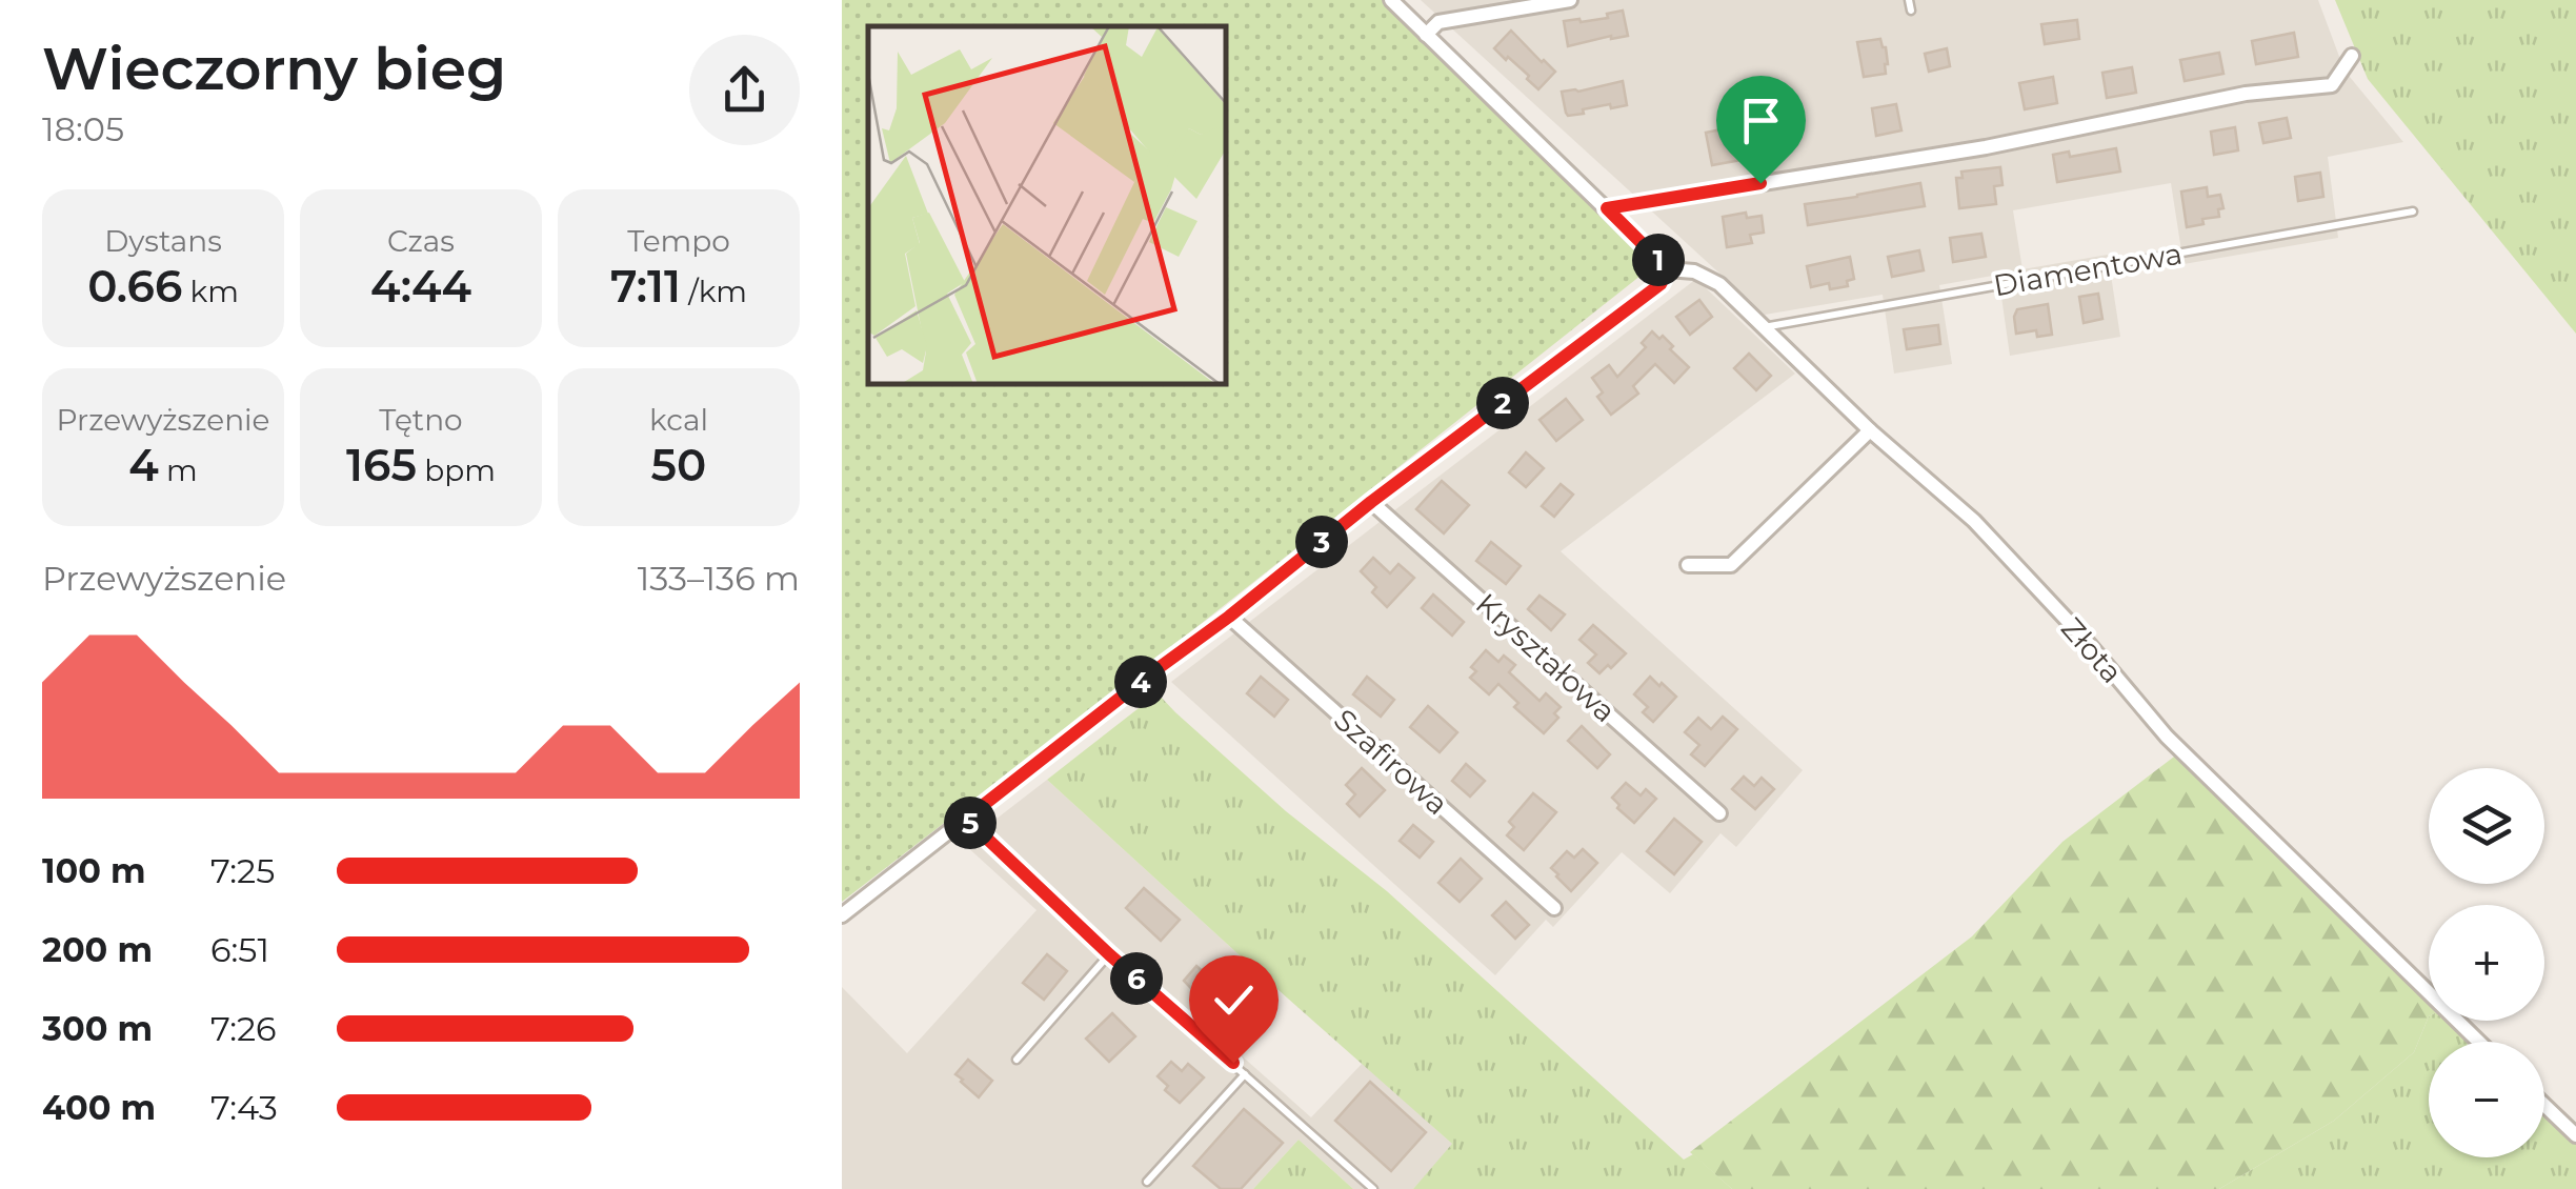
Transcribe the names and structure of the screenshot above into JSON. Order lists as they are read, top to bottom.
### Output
{
  "streets": {
    "street": ["Złota", "Kryształowa", "Szafirowa"],
    "lane": ["Diamentowa"]
  },
  "crossings": [
    ["Diamentowa", "Złota"]
  ],
  "page": {
    "heading": ["Wieczorny bieg", "18:05"],
    "stats": [
      ["Dystans", "0.66 km"],
      ["Czas", "4:44"],
      ["Tempo", "7:11 /km"],
      ["Przewyższenie", "4 m"],
      ["Tętno", "165 bpm"],
      ["kcal", "50"]
    ],
    "pins": [
      "1",
      "2",
      "3",
      "4",
      "5",
      "6"
    ],
    "chart": ["Przewyższenie", "133–136 m"],
    "map_buttons": ["+", "−"],
    "list": [
      {
        "name": "100 m",
        "note": "7:25"
      },
      {
        "name": "200 m",
        "note": "6:51"
      },
      {
        "name": "300 m",
        "note": "7:26"
      },
      {
        "name": "400 m",
        "note": "7:43"
      }
    ]
  }
}
